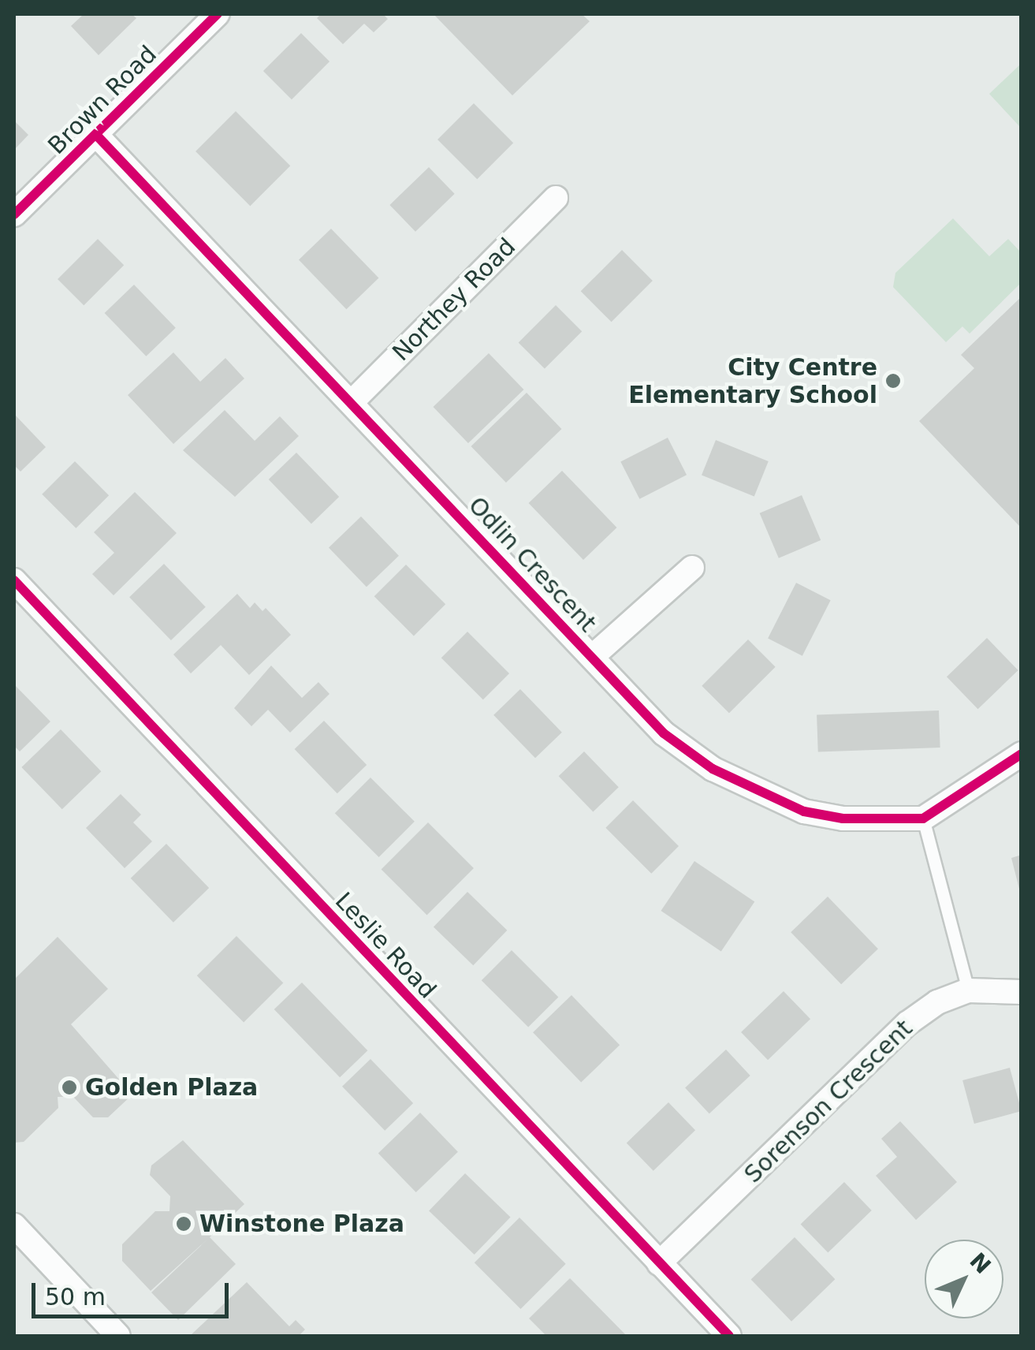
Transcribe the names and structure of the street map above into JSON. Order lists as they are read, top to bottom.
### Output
{
  "streets": {
    "street": [
      "Brown Road",
      "Northey Road",
      "Odlin Crescent",
      "Leslie Road",
      "Sorenson Crescent"
    ]
  },
  "crossings": [
    ["Brown Road", "Odlin Crescent"],
    ["Northey Road", "Odlin Crescent"],
    ["Leslie Road", "Sorenson Crescent"]
  ],
  "places": ["City Centre Elementary School", "Golden Plaza", "Winstone Plaza"],
  "scale_bar": "50 m",
  "north": "top right"
}
